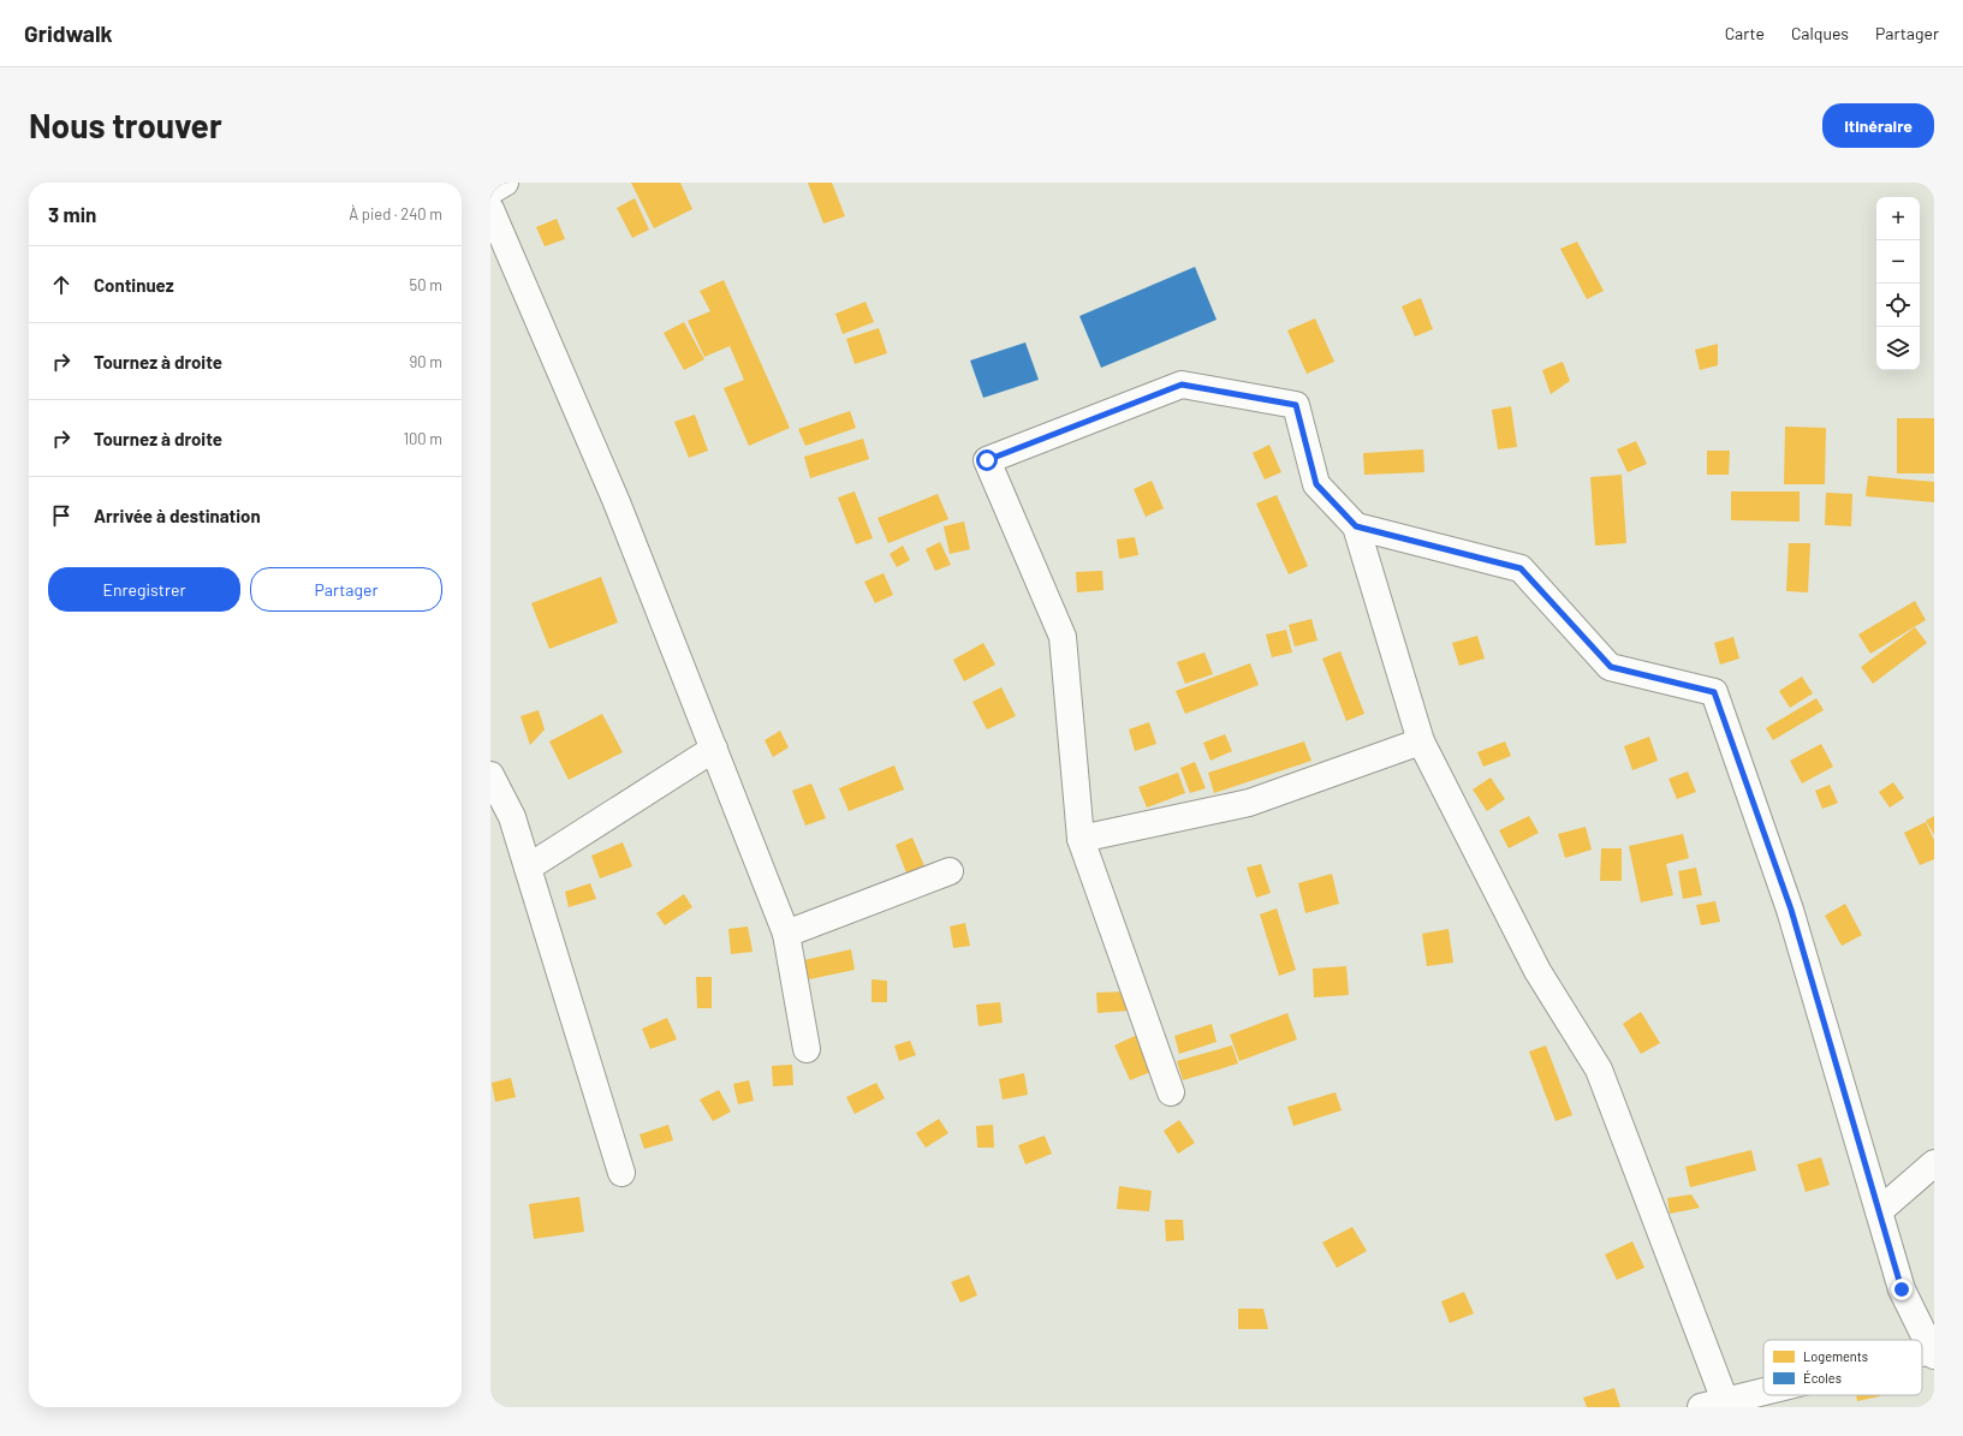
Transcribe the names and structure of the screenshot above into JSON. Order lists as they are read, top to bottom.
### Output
{
  "legend": ["Logements", "Écoles"],
  "page": {
    "header": "Gridwalk",
    "nav": ["Carte", "Calques", "Partager"],
    "buttons": [
      "Itinéraire",
      ["Enregistrer", "Partager"]
    ],
    "title": "Nous trouver",
    "heading": ["3 min", "À pied · 240 m"],
    "map_buttons": ["+", "−"],
    "list": [
      ["Continuez", "50 m"],
      ["Tournez à droite", "90 m"],
      ["Tournez à droite", "100 m"],
      "Arrivée à destination"
    ]
  }
}
